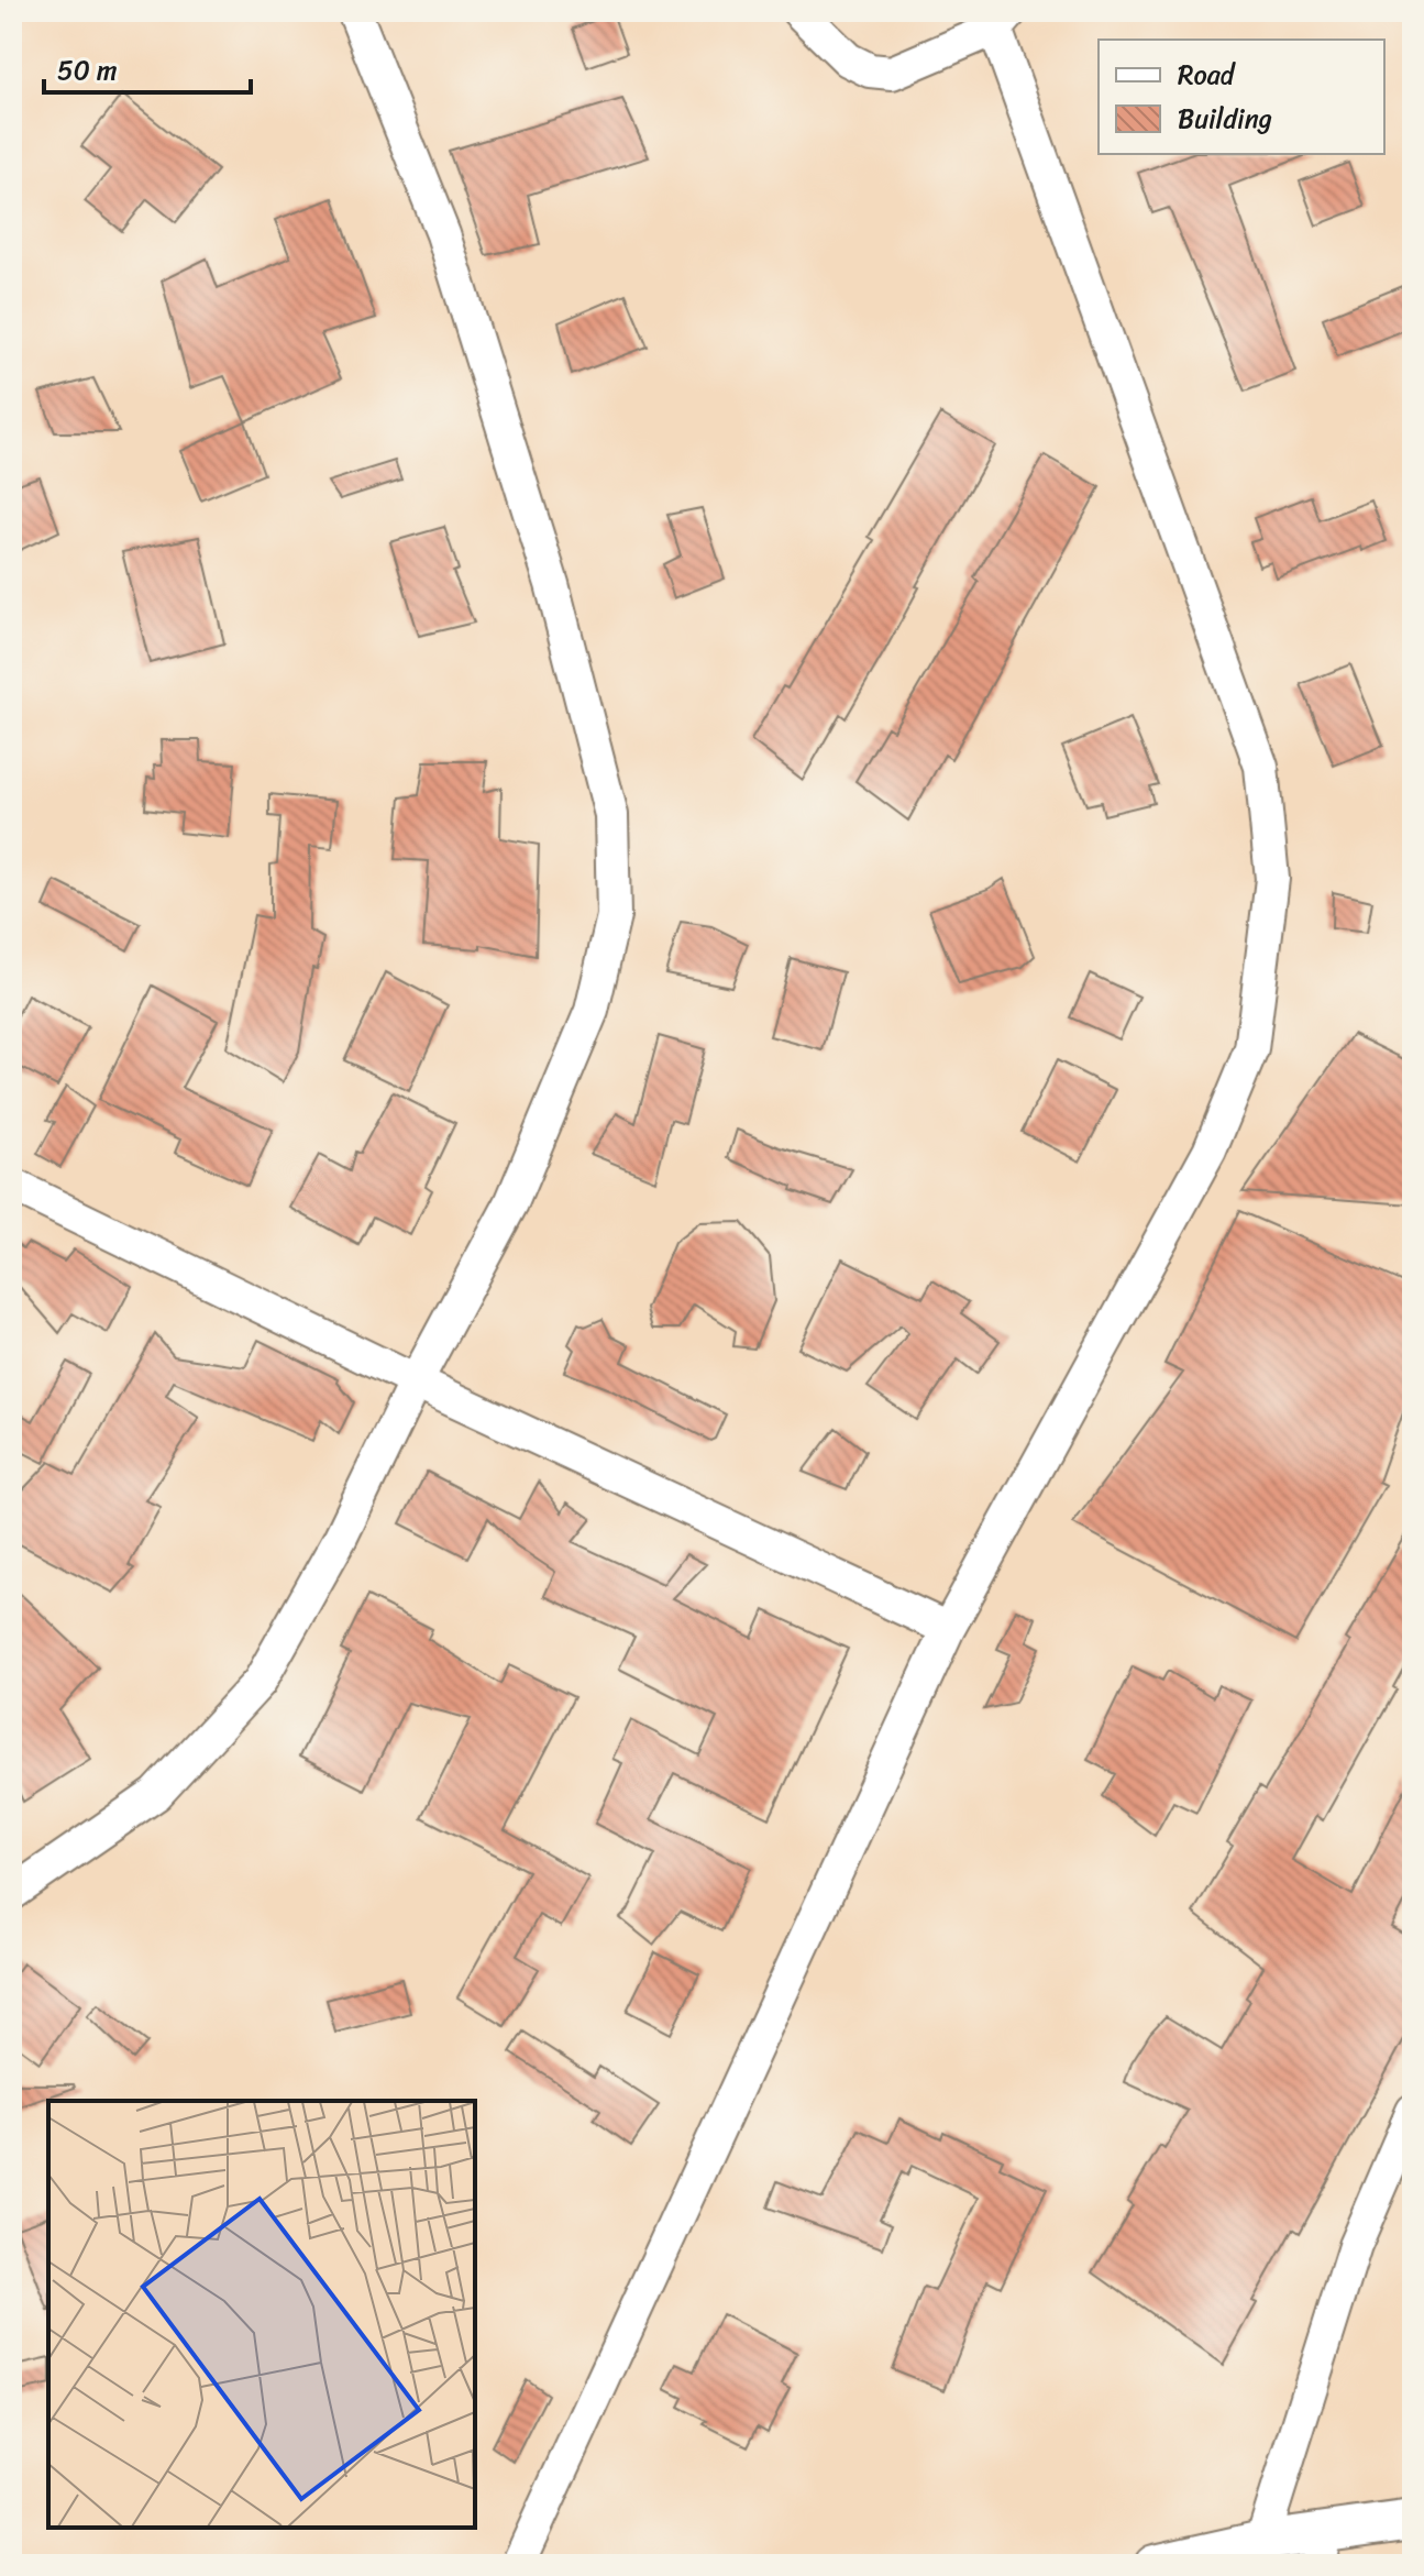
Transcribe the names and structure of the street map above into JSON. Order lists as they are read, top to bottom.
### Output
{
  "legend": ["Road", "Building"],
  "scale_bar": "50 m"
}
